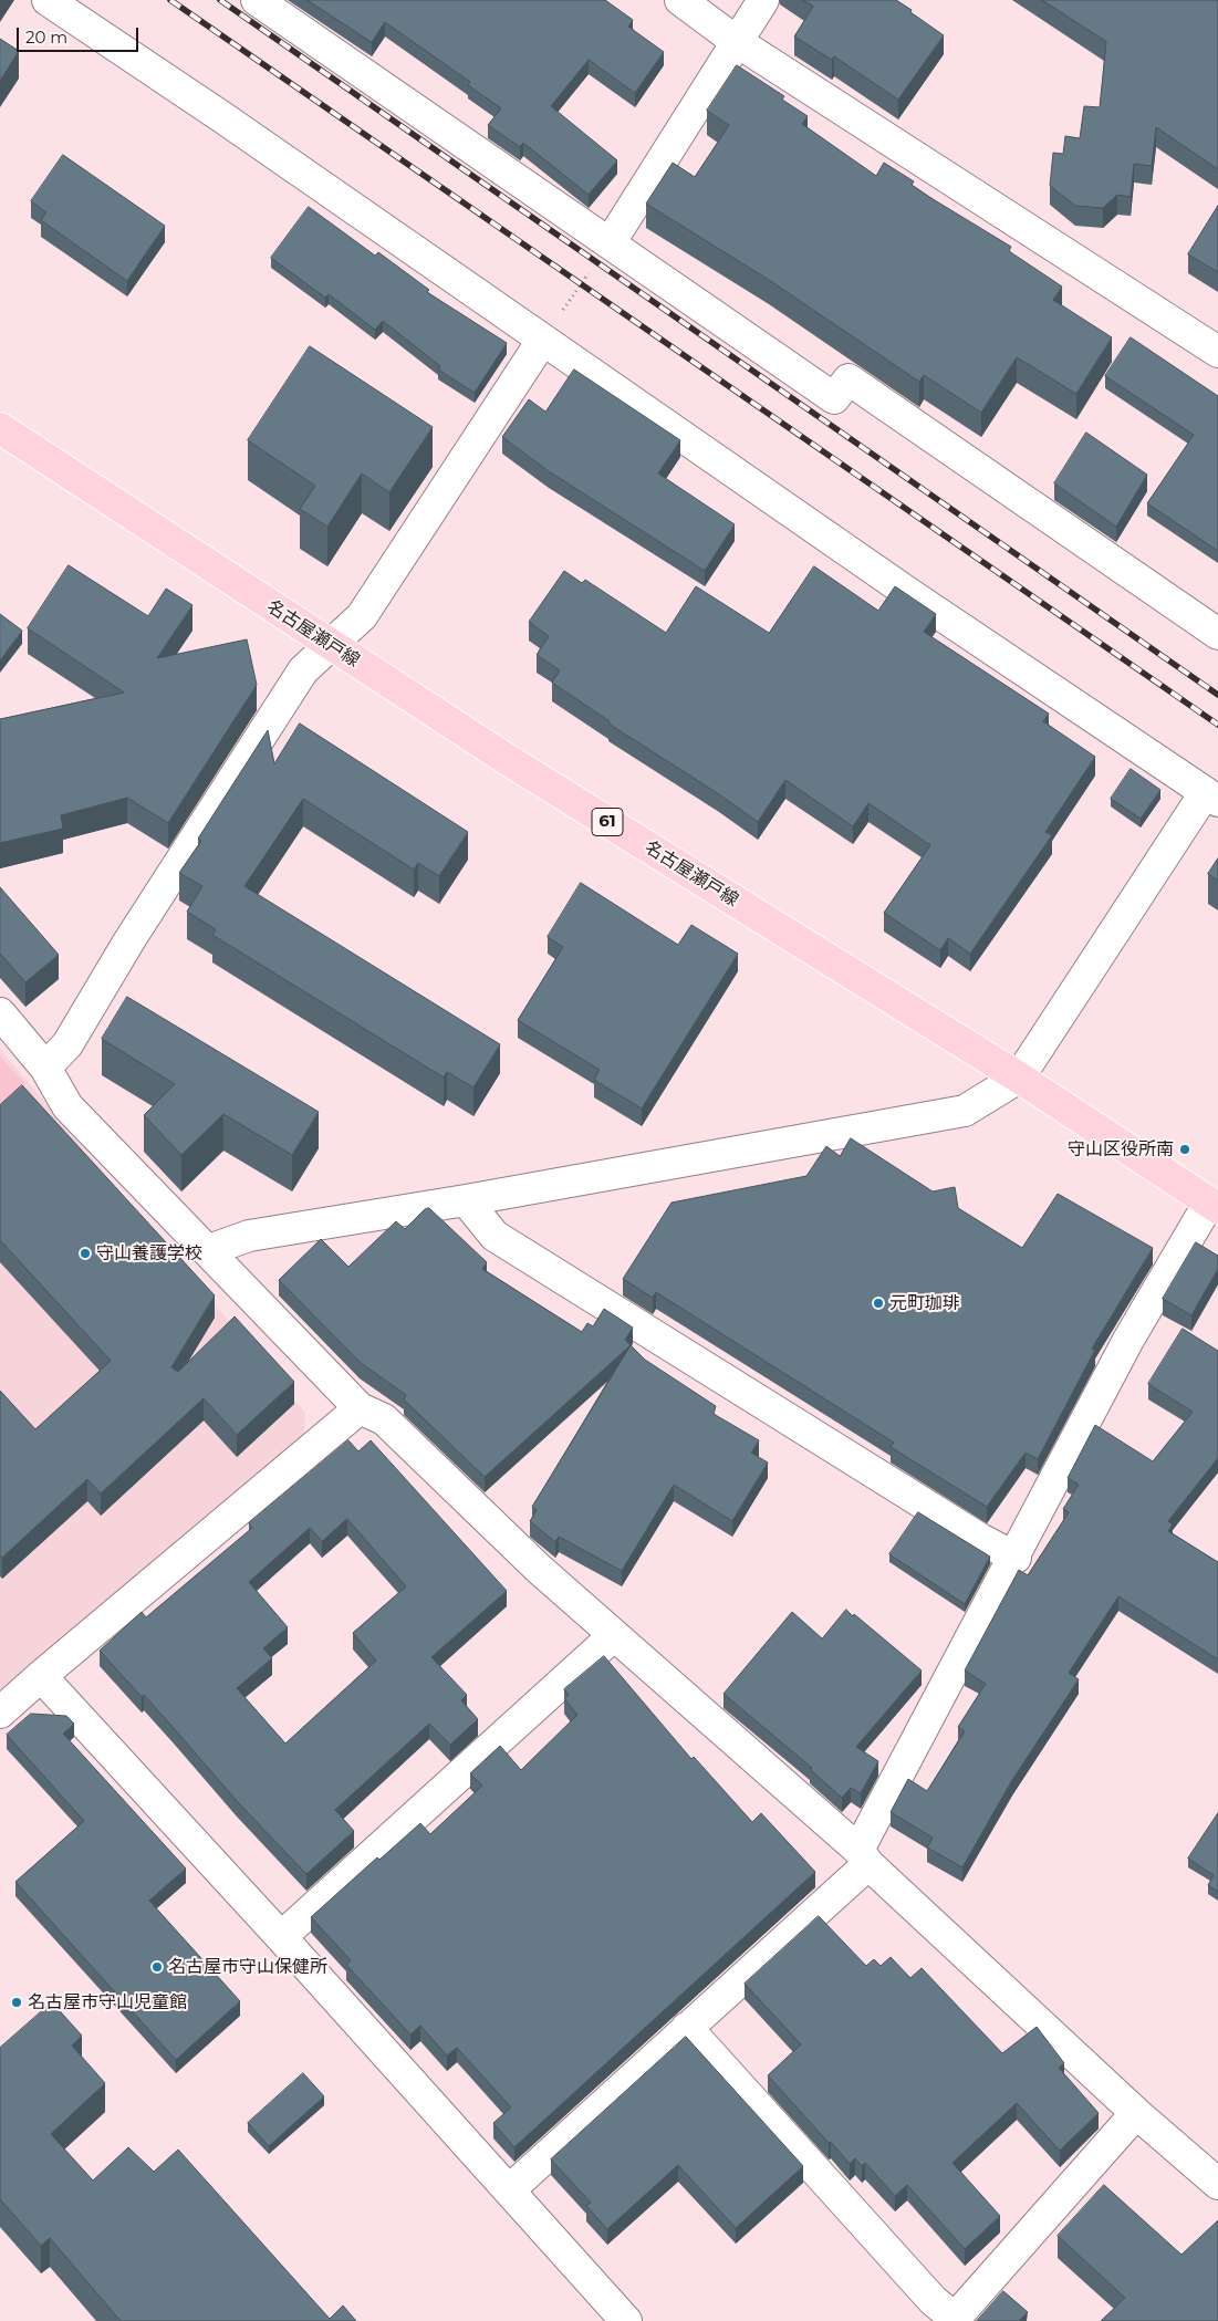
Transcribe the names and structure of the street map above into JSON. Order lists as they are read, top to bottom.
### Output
{
  "streets": {
    "main road": ["名古屋瀬戸線", "61"]
  },
  "places": [
    "守山区役所南",
    "守山養護学校",
    "元町珈琲",
    "名古屋市守山保健所",
    "名古屋市守山児童館"
  ],
  "scale_bar": "20 m"
}
